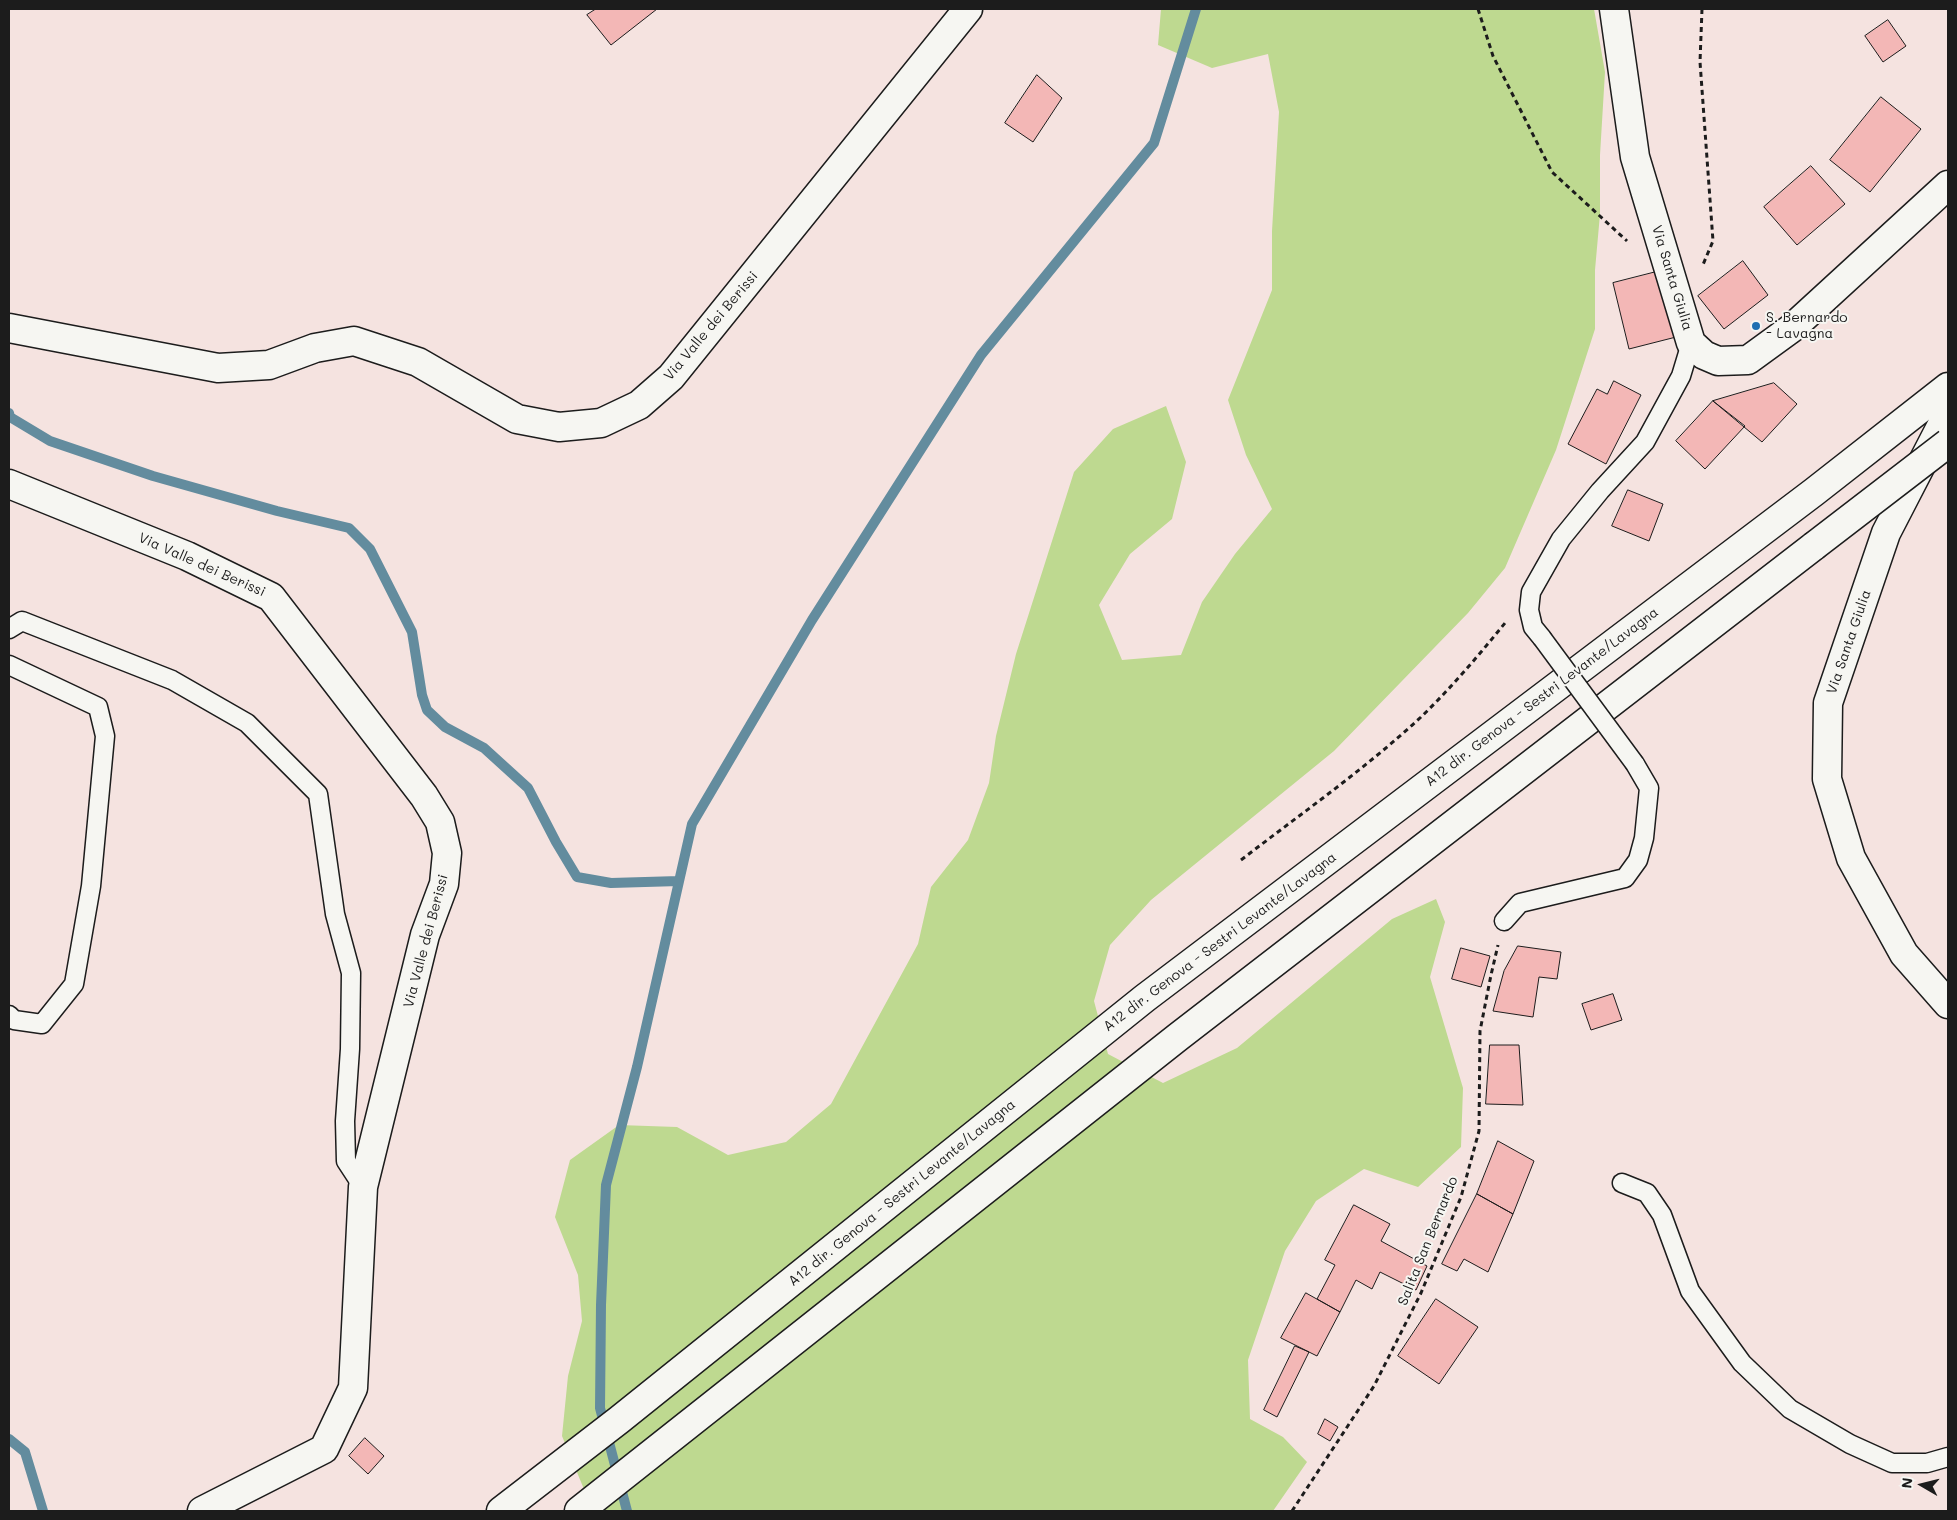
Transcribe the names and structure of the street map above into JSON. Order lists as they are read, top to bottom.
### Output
{
  "streets": {
    "main road": ["Via Santa Giulia", "Via Valle dei Berissi", "A12 dir. Genova - Sestri Levante/Lavagna"],
    "path": ["Salita San Bernardo"]
  },
  "places": ["S. Bernardo - Lavagna"],
  "north": "left"
}
